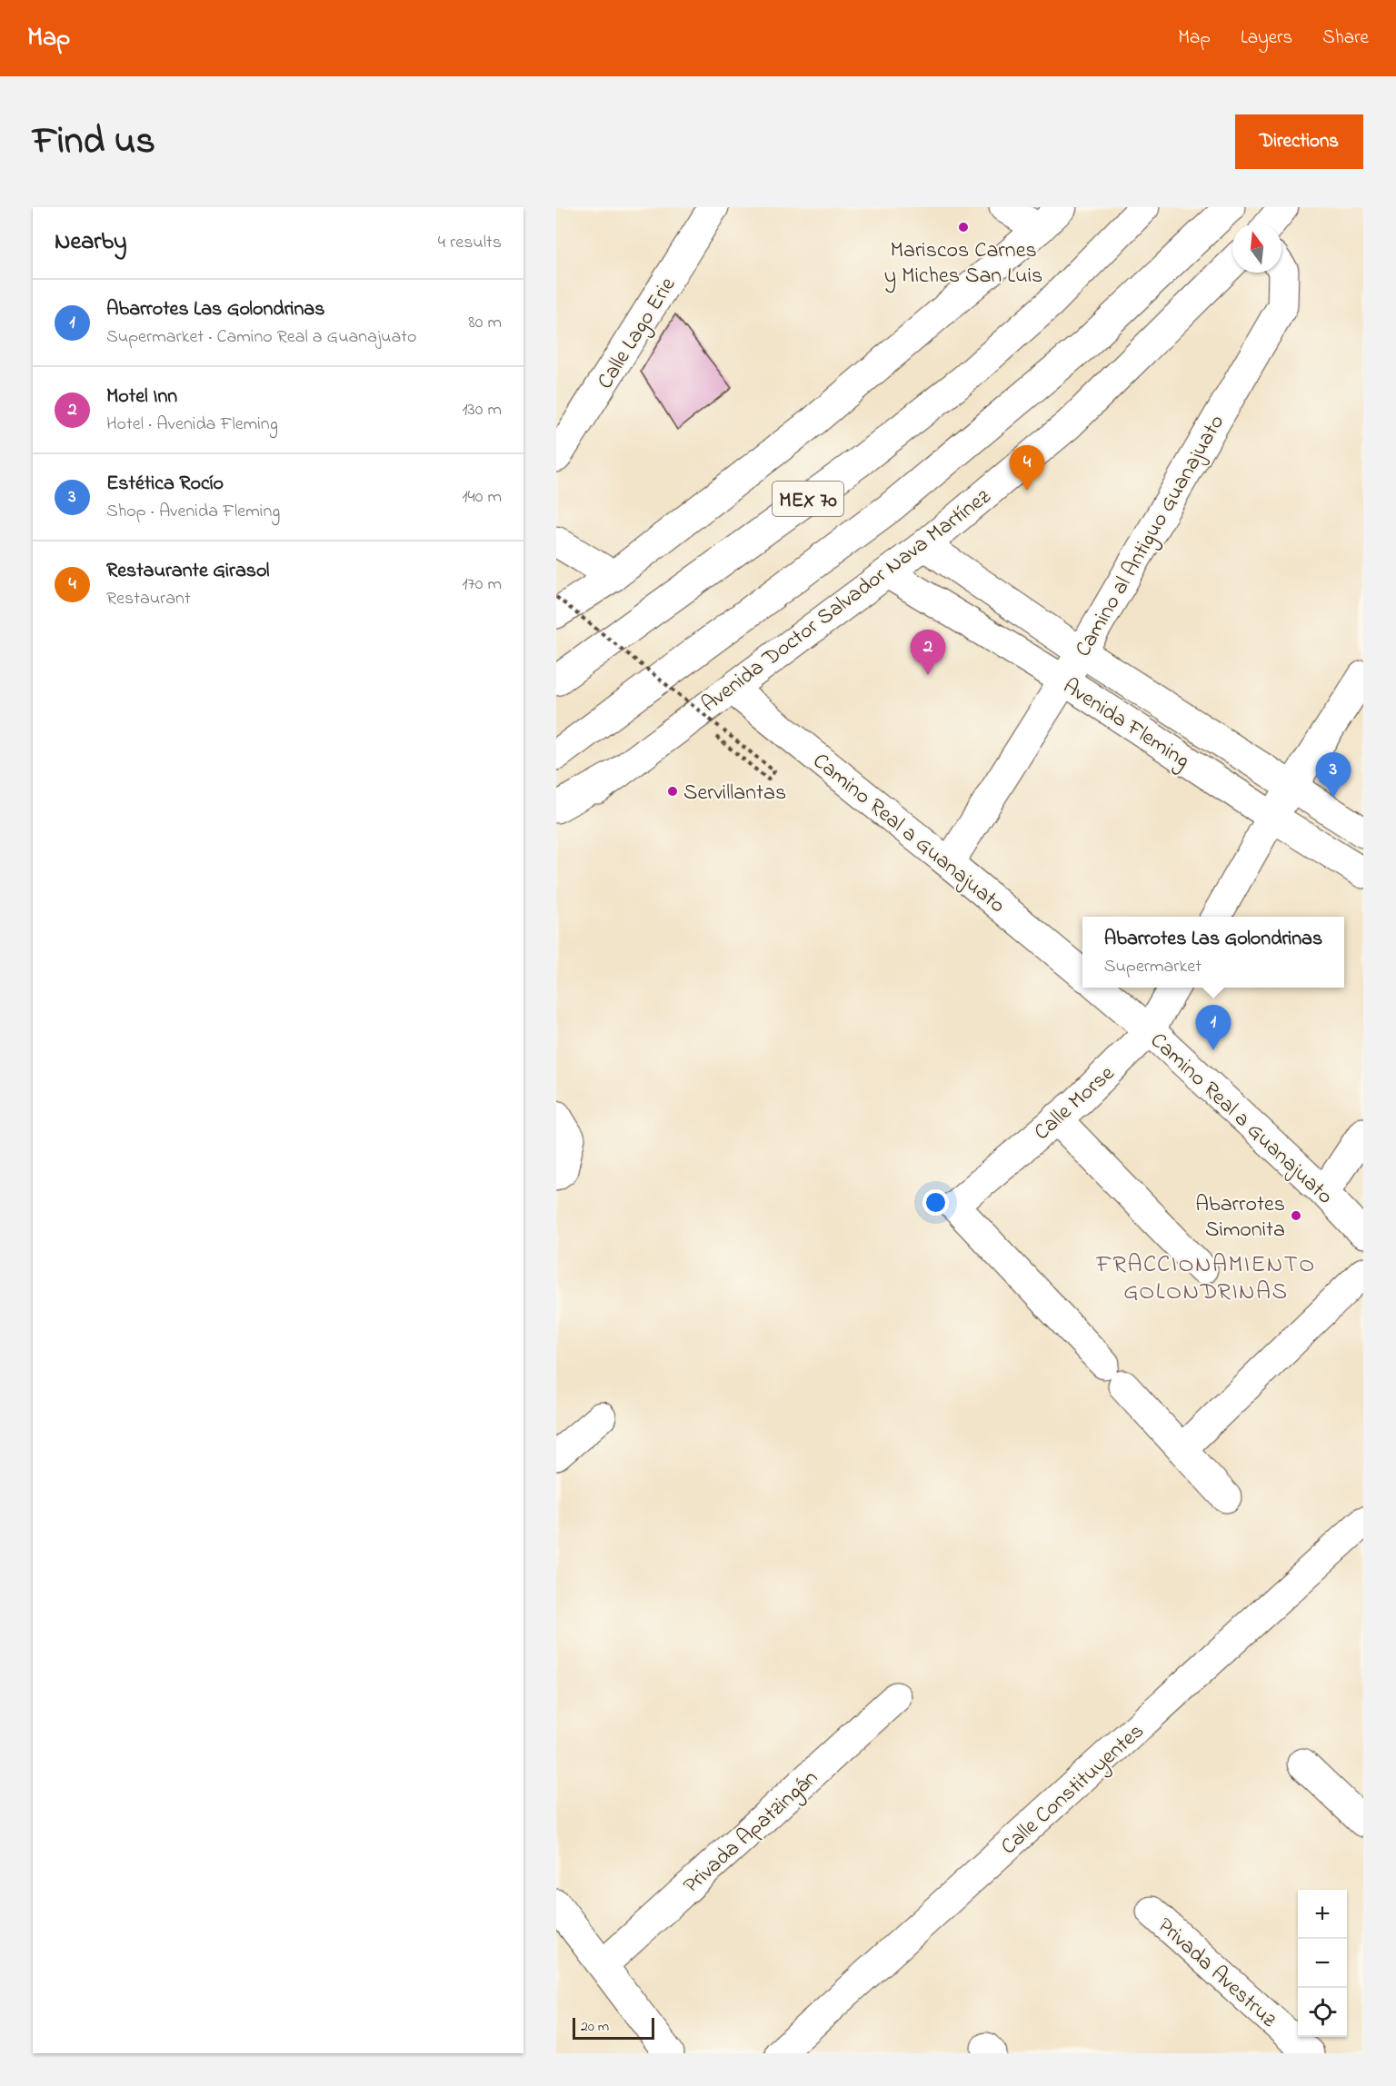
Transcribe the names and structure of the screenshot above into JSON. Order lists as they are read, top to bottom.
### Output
{
  "streets": {
    "main road": [
      "Calle Lago Erie",
      "MEX 70",
      "Camino al Antiguo Guanajuato",
      "Avenida Doctor Salvador Nava Martínez",
      "Avenida Fleming",
      "Camino Real a Guanajuato",
      "Calle Morse",
      "Calle Constituyentes",
      "Privada Apatzingán",
      "Privada Avestruz"
    ]
  },
  "crossings": [
    ["Camino al Antiguo Guanajuato", "Avenida Fleming"],
    ["Camino al Antiguo Guanajuato", "Camino Real a Guanajuato"],
    ["Avenida Doctor Salvador Nava Martínez", "Avenida Fleming"],
    ["Avenida Doctor Salvador Nava Martínez", "Camino Real a Guanajuato"],
    ["Camino Real a Guanajuato", "Calle Morse"]
  ],
  "districts": ["FRACCIONAMIENTO GOLONDRINAS"],
  "places": ["Mariscos Carnes y Miches San Luis", "Servillantas", "Abarrotes Simonita"],
  "scale_bar": "20 m",
  "north": "top",
  "page": {
    "header": "Map",
    "nav": ["Map", "Layers", "Share"],
    "title": "Find us",
    "buttons": "Directions",
    "heading": ["Nearby", "4 results"],
    "list": [
      {
        "mark": "1",
        "name": "Abarrotes Las Golondrinas",
        "note": "Supermarket · Camino Real a Guanajuato",
        "value": "80 m"
      },
      {
        "mark": "2",
        "name": "Motel Inn",
        "note": "Hotel · Avenida Fleming",
        "value": "130 m"
      },
      {
        "mark": "3",
        "name": "Estética Rocío",
        "note": "Shop · Avenida Fleming",
        "value": "140 m"
      },
      {
        "mark": "4",
        "name": "Restaurante Girasol",
        "note": "Restaurant",
        "value": "170 m"
      }
    ],
    "pins": [
      "4",
      "2",
      "3",
      "1"
    ],
    "popup": ["Abarrotes Las Golondrinas", "Supermarket"],
    "map_buttons": ["+", "−"],
    "scale": "20 m"
  }
}
